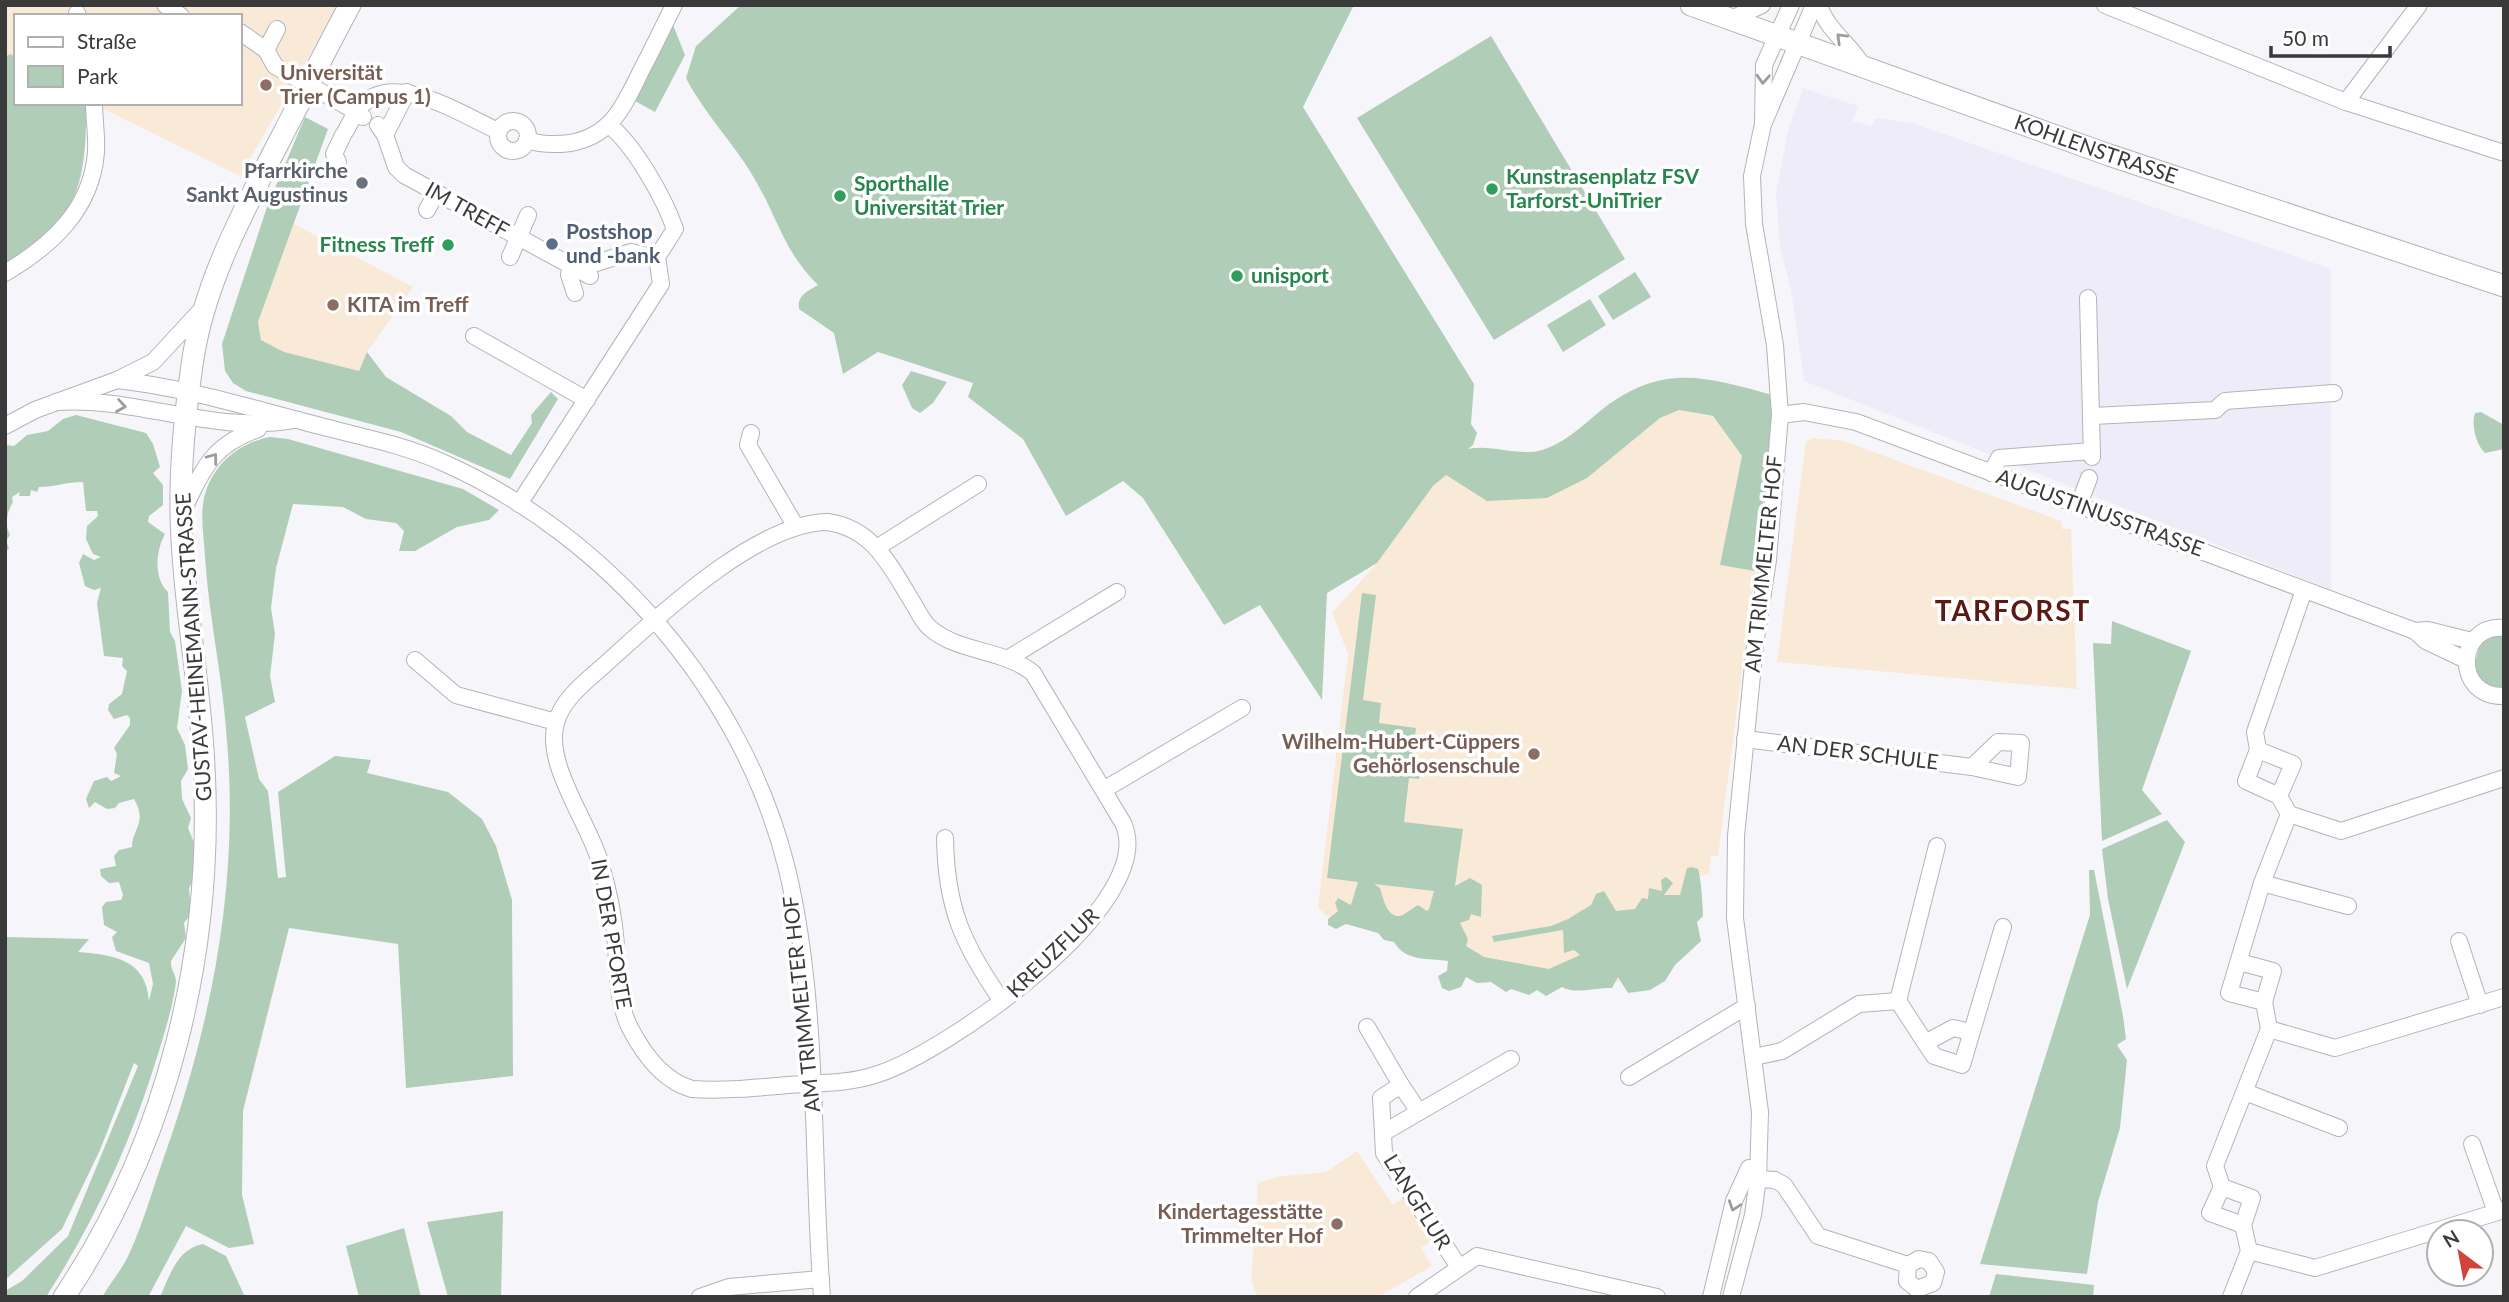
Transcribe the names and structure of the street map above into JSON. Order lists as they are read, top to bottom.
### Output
{
  "streets": {
    "main road": ["KOHLENSTRASSE", "GUSTAV-HEINEMANN-STRASSE"],
    "street": [
      "IM TREFF",
      "AUGUSTINUSSTRASSE",
      "AM TRIMMELTER HOF",
      "AN DER SCHULE",
      "IN DER PFORTE",
      "KREUZFLUR",
      "LANGFLUR"
    ]
  },
  "crossings": [
    ["KOHLENSTRASSE", "AM TRIMMELTER HOF"],
    ["AUGUSTINUSSTRASSE", "AM TRIMMELTER HOF"],
    ["AM TRIMMELTER HOF", "GUSTAV-HEINEMANN-STRASSE"],
    ["AM TRIMMELTER HOF", "AN DER SCHULE"],
    ["AM TRIMMELTER HOF", "IN DER PFORTE"],
    ["AM TRIMMELTER HOF", "KREUZFLUR"],
    ["IN DER PFORTE", "KREUZFLUR"]
  ],
  "districts": ["TARFORST"],
  "places": [
    "Universität Trier (Campus 1)",
    "Pfarrkirche Sankt Augustinus",
    "Kunstrasenplatz FSV Tarforst-UniTrier",
    "Sporthalle Universität Trier",
    "Postshop und -bank",
    "Fitness Treff",
    "unisport",
    "KITA im Treff",
    "Wilhelm-Hubert-Cüppers Gehörlosenschule",
    "Kindertagesstätte Trimmelter Hof"
  ],
  "legend": ["Straße", "Park"],
  "scale_bar": "50 m",
  "north": "top left"
}
